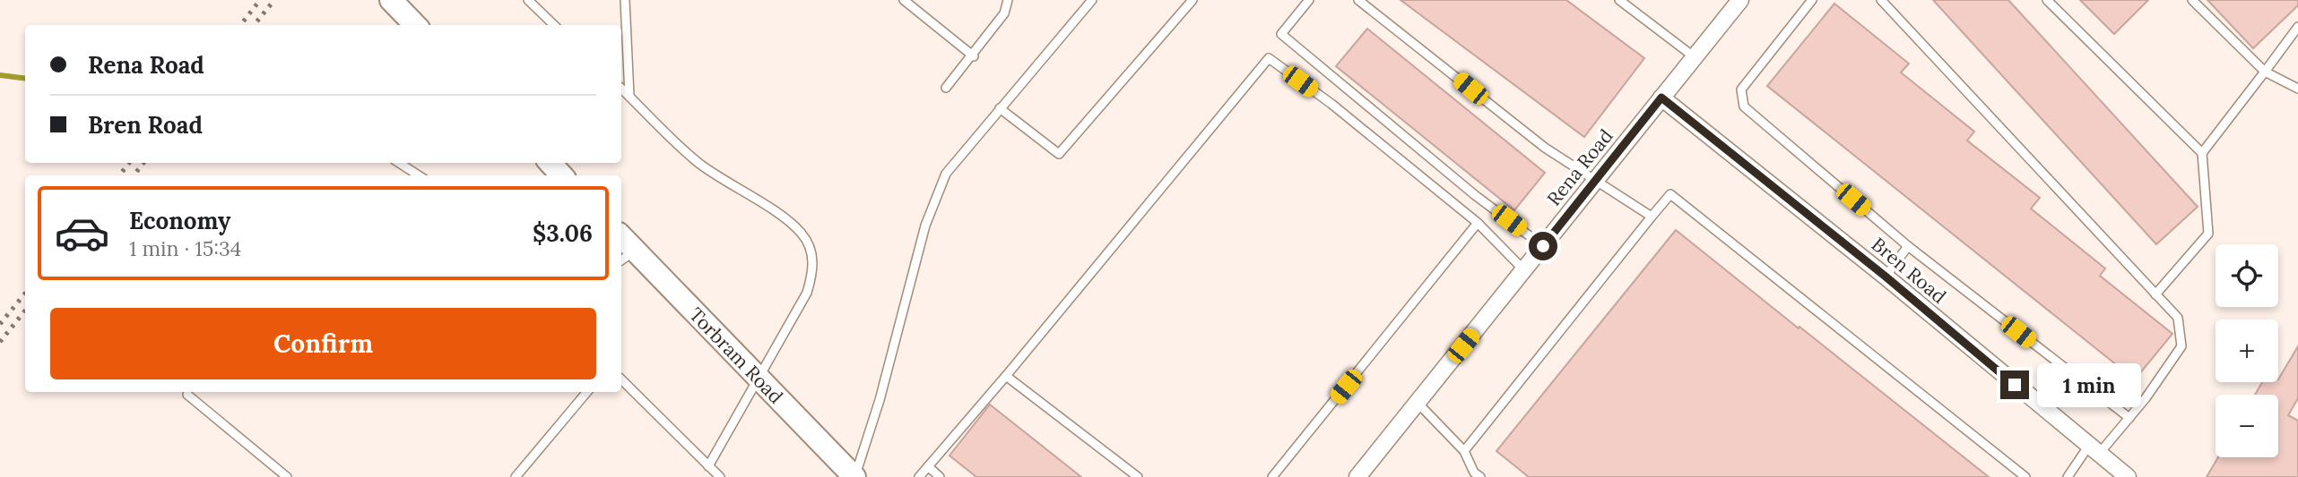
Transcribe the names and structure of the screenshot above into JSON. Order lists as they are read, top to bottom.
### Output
{
  "streets": {
    "main road": ["Torbram Road"],
    "street": ["Rena Road", "Bren Road"]
  },
  "crossings": [
    ["Rena Road", "Bren Road"]
  ],
  "page": {
    "banner": ["Rena Road", "Bren Road"],
    "list": [
      {
        "name": "Economy",
        "note": "1 min · 15:34",
        "value": "$3.06"
      }
    ],
    "map_buttons": ["+", "−"],
    "buttons": "Confirm",
    "bubble": "1 min"
  }
}
